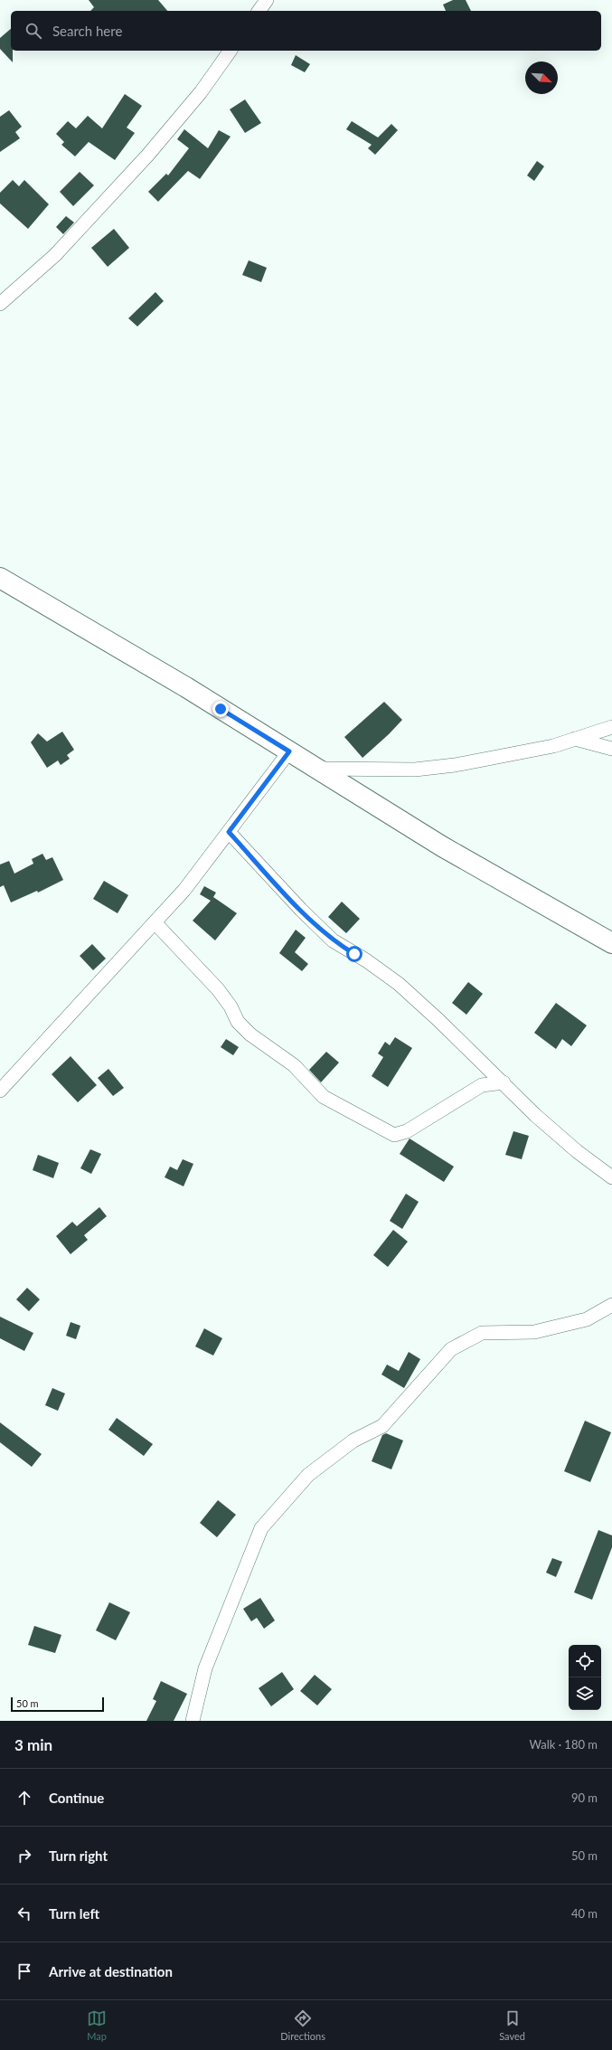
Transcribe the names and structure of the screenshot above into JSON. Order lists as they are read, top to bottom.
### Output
{
  "scale_bar": "50 m",
  "north": "bottom right",
  "page": {
    "search": "Search here",
    "scale": "50 m",
    "heading": ["3 min", "Walk · 180 m"],
    "list": [
      ["Continue", "90 m"],
      ["Turn right", "50 m"],
      ["Turn left", "40 m"],
      "Arrive at destination"
    ],
    "nav": ["Map", "Directions", "Saved"]
  }
}
